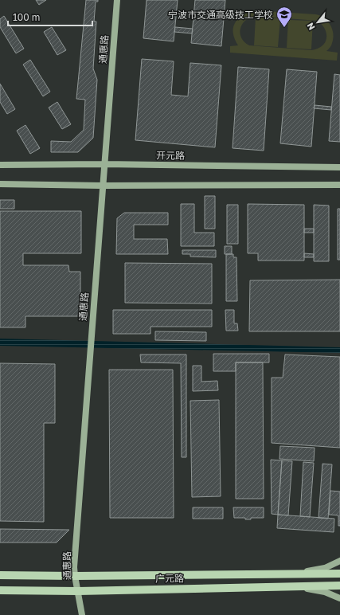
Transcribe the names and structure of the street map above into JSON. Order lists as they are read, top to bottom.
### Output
{
  "streets": {
    "main road": ["通惠路", "开元路", "广元路"]
  },
  "crossings": [
    ["通惠路", "开元路"],
    ["通惠路", "广元路"]
  ],
  "places": {
    "school or university": ["宁波市交通高级技工学校"]
  },
  "scale_bar": "100 m",
  "north": "bottom left"
}
